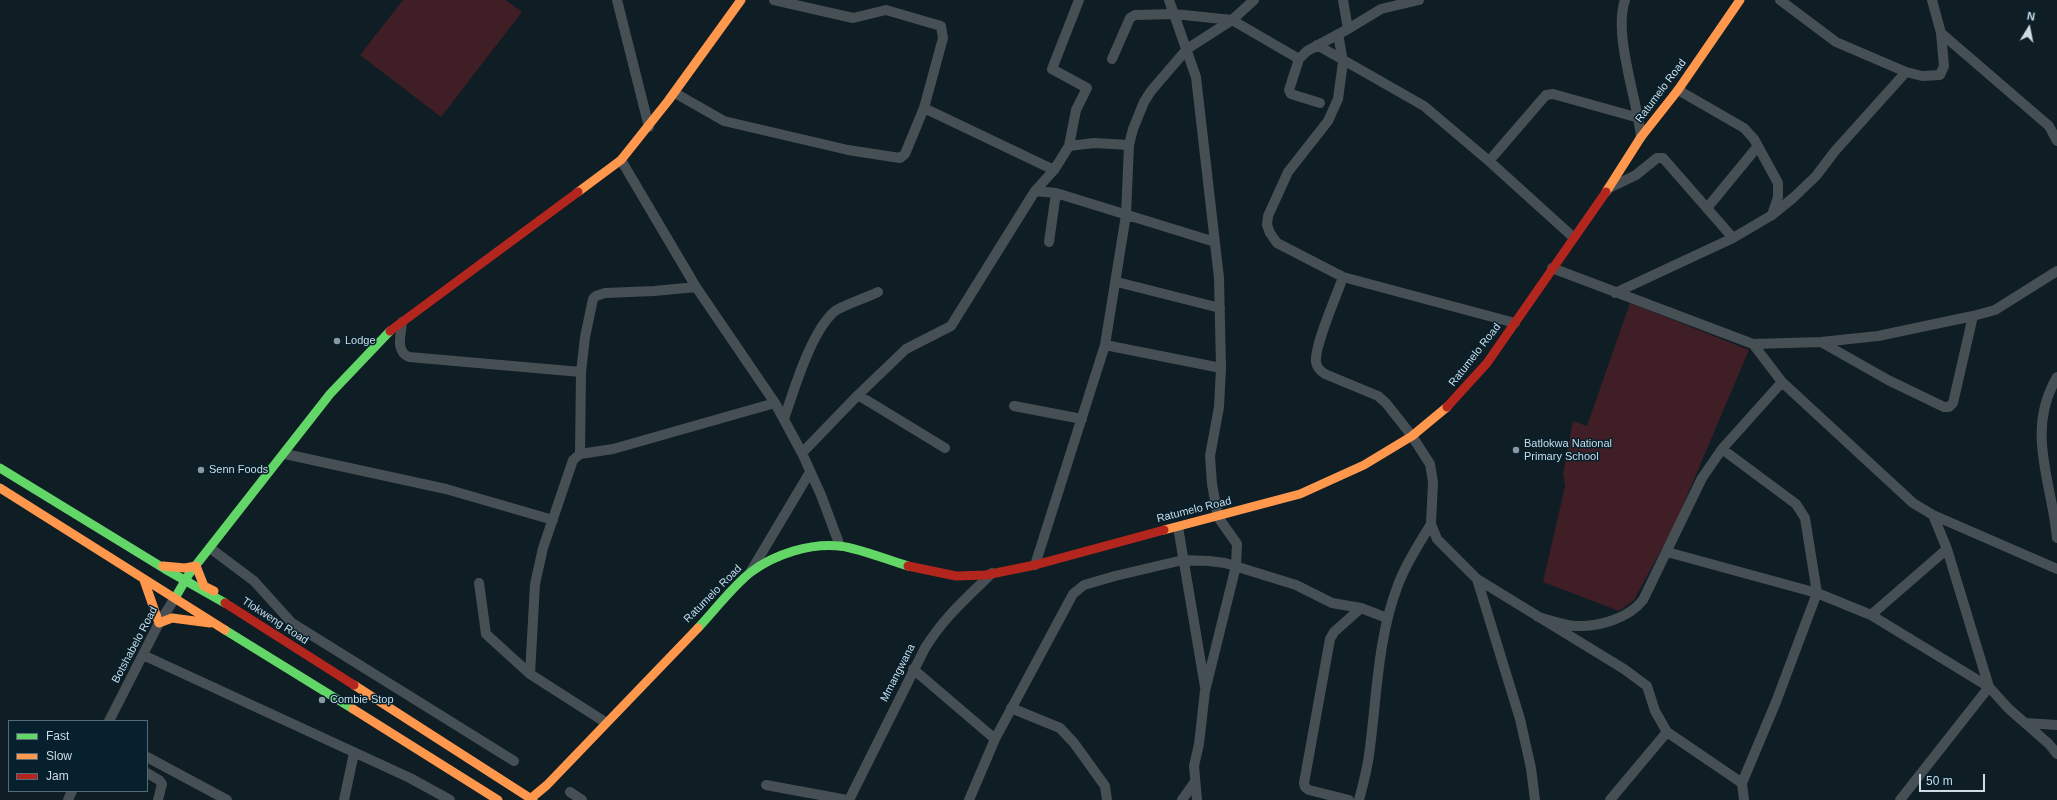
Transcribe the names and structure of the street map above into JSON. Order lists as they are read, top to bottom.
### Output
{
  "streets": {
    "street": [
      "Ratumelo Road",
      "Tlokweng Road",
      "Botshabelo Road",
      "Mmangwana"
    ]
  },
  "crossings": [
    ["Ratumelo Road", "Tlokweng Road"],
    ["Ratumelo Road", "Mmangwana"],
    ["Tlokweng Road", "Botshabelo Road"]
  ],
  "places": [
    "Lodge",
    "Batlokwa National Primary School",
    "Senn Foods",
    "Combie Stop"
  ],
  "legend": ["Fast", "Slow", "Jam"],
  "scale_bar": "50 m",
  "north": "top"
}
